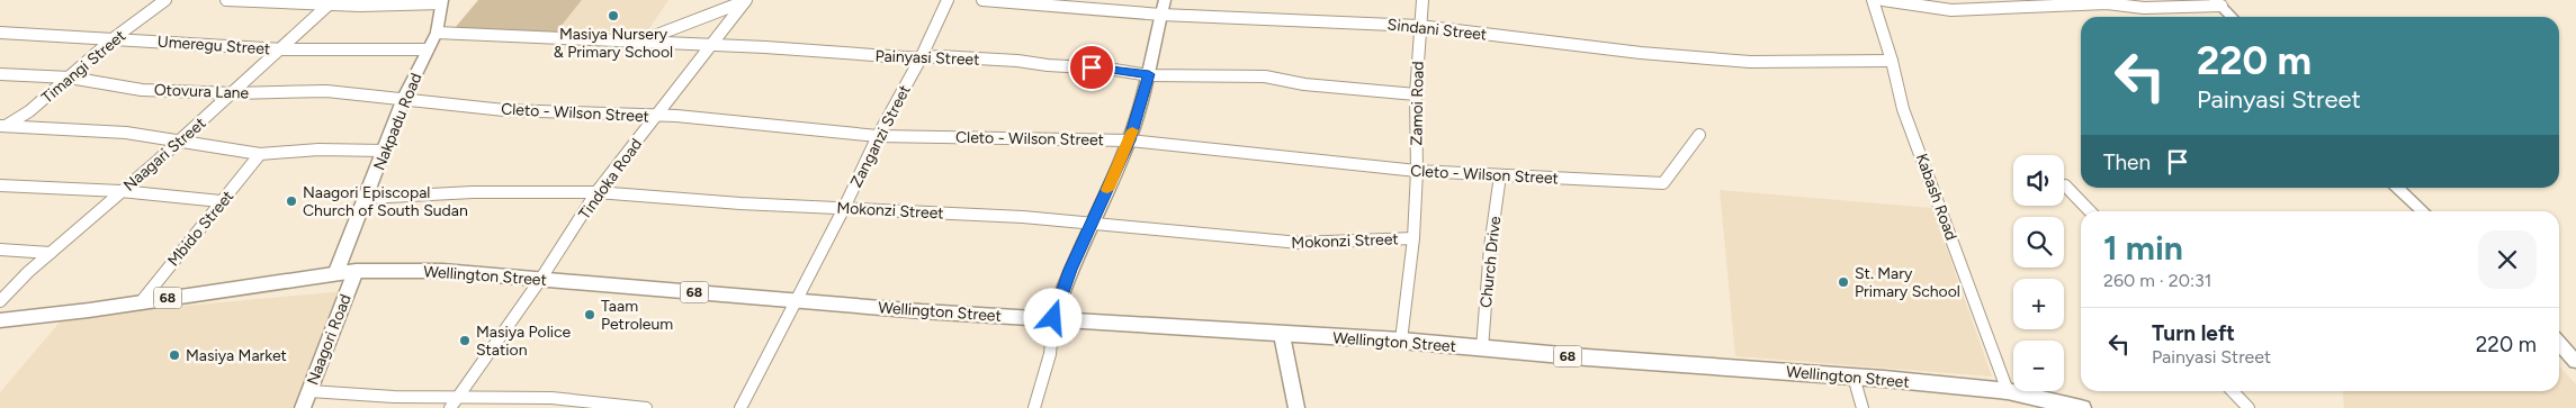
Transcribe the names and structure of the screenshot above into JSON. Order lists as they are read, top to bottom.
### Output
{
  "streets": {
    "main road": ["Wellington Street", "68"],
    "street": [
      "Sindani Street",
      "Umeregu Street",
      "Painyasi Street",
      "Timangi Street",
      "Otovura Lane",
      "Zamoi Road",
      "Cleto - Wilson Street",
      "Nakpadu Road",
      "Zanganzi Street",
      "Naagari Street",
      "Tindoka Road",
      "Kabash Road",
      "Mokonzi Street",
      "Mbido Street",
      "Church Drive",
      "Naagori Road"
    ]
  },
  "crossings": [
    ["Sindani Street", "Zamoi Road"],
    ["Sindani Street", "Kabash Road"],
    ["Umeregu Street", "Timangi Street"],
    ["Umeregu Street", "Nakpadu Road"],
    ["Umeregu Street", "Naagari Street"],
    ["Painyasi Street", "Zamoi Road"],
    ["Painyasi Street", "Nakpadu Road"],
    ["Painyasi Street", "Zanganzi Street"],
    ["Painyasi Street", "Tindoka Road"],
    ["Timangi Street", "Otovura Lane"],
    ["Otovura Lane", "Cleto - Wilson Street"],
    ["Otovura Lane", "Nakpadu Road"],
    ["Otovura Lane", "Naagari Street"],
    ["Zamoi Road", "Cleto - Wilson Street"],
    ["Zamoi Road", "Mokonzi Street"],
    ["Zamoi Road", "Wellington Street"],
    ["Cleto - Wilson Street", "Nakpadu Road"],
    ["Cleto - Wilson Street", "Zanganzi Street"],
    ["Cleto - Wilson Street", "Tindoka Road"],
    ["Cleto - Wilson Street", "Church Drive"],
    ["Nakpadu Road", "Mokonzi Street"],
    ["Nakpadu Road", "Wellington Street"],
    ["Nakpadu Road", "Naagori Road"],
    ["Zanganzi Street", "Mokonzi Street"],
    ["Zanganzi Street", "Wellington Street"],
    ["Tindoka Road", "Mokonzi Street"],
    ["Tindoka Road", "Wellington Street"],
    ["Kabash Road", "Wellington Street"],
    ["Mbido Street", "Wellington Street"],
    ["Church Drive", "Wellington Street"],
    ["Wellington Street", "Naagori Road"]
  ],
  "places": [
    "Masiya Nursery & Primary School",
    "Naagori Episcopal Church of South Sudan",
    "St. Mary Primary School",
    "Taam Petroleum",
    "Masiya Police Station",
    "Masiya Market"
  ],
  "page": {
    "turn": ["220 m", "Painyasi Street"],
    "then": "Then",
    "map_buttons": ["+", "−"],
    "heading": ["1 min", "260 m · 20:31"],
    "list": [
      {
        "name": "Turn left",
        "note": "Painyasi Street",
        "value": "220 m"
      }
    ]
  }
}
